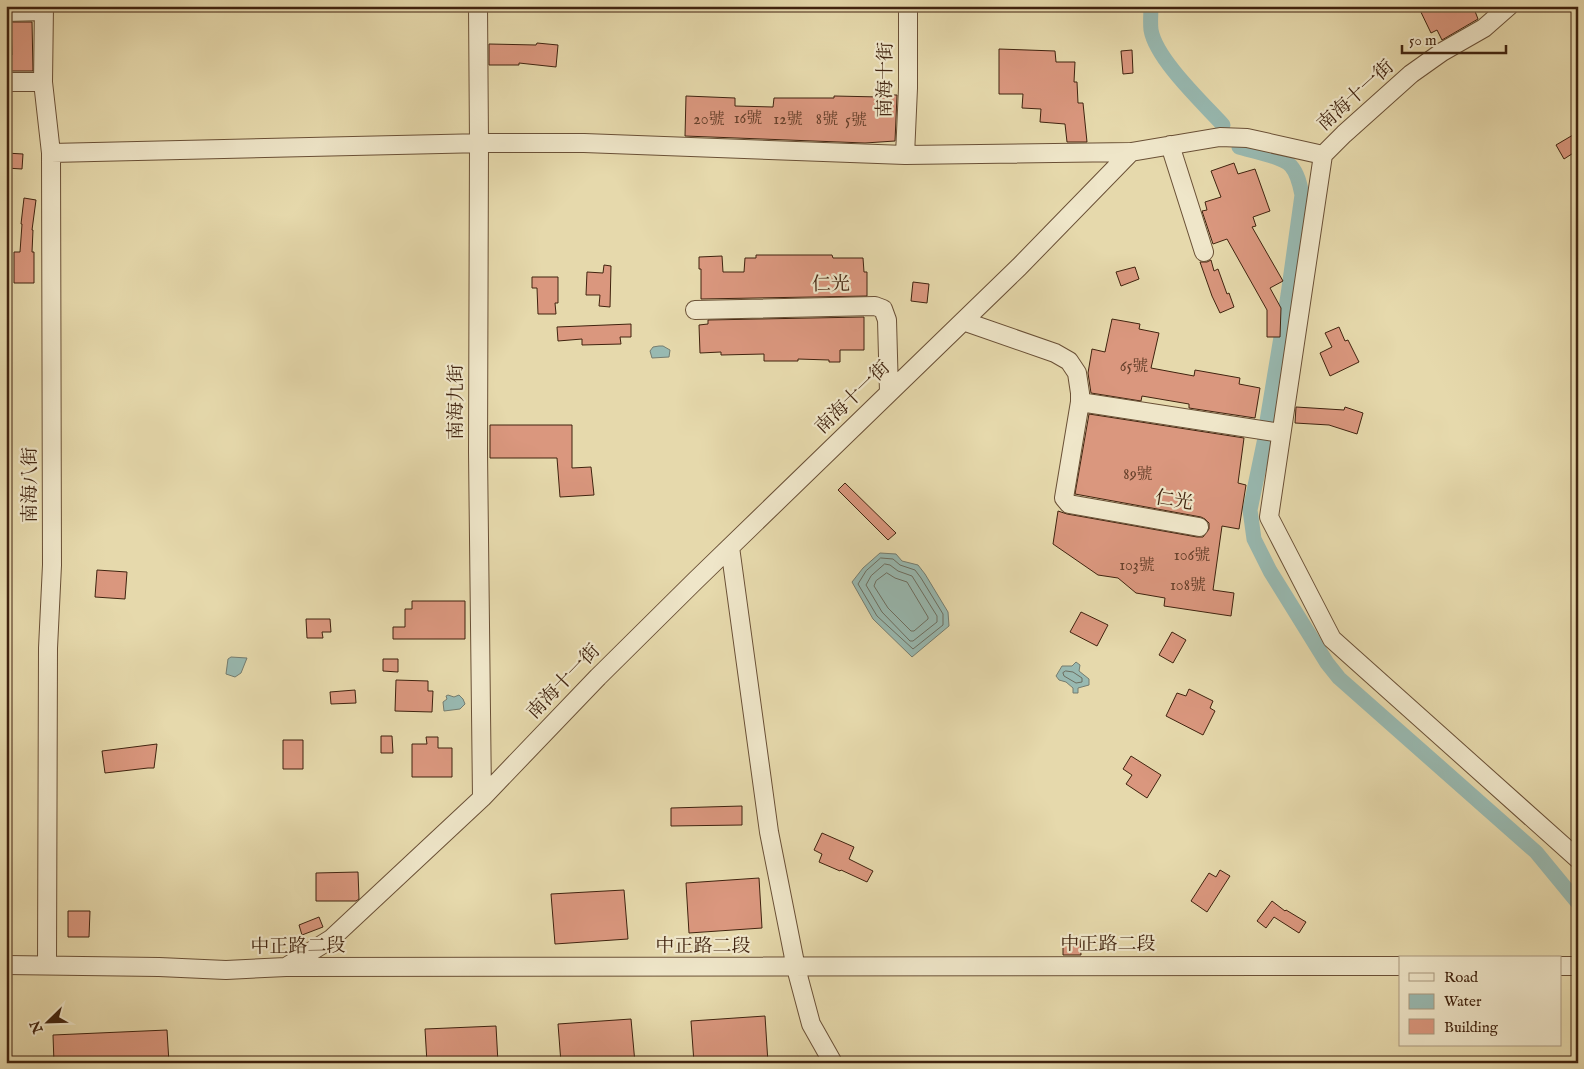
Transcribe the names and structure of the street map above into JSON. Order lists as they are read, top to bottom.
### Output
{
  "streets": {
    "street": [
      "南海十街",
      "南海十一街",
      "仁光",
      "南海九街",
      "南海八街",
      "中正路二段"
    ]
  },
  "crossings": [
    ["南海十一街", "仁光"],
    ["南海十一街", "南海九街"],
    ["南海十一街", "中正路二段"],
    ["南海八街", "中正路二段"]
  ],
  "house_numbers": [
    "16號",
    "20號",
    "12號",
    "8號",
    "5號",
    "65號",
    "89號",
    "106號",
    "103號",
    "108號"
  ],
  "legend": ["Road", "Water", "Building"],
  "scale_bar": "50 m",
  "north": "bottom left"
}
